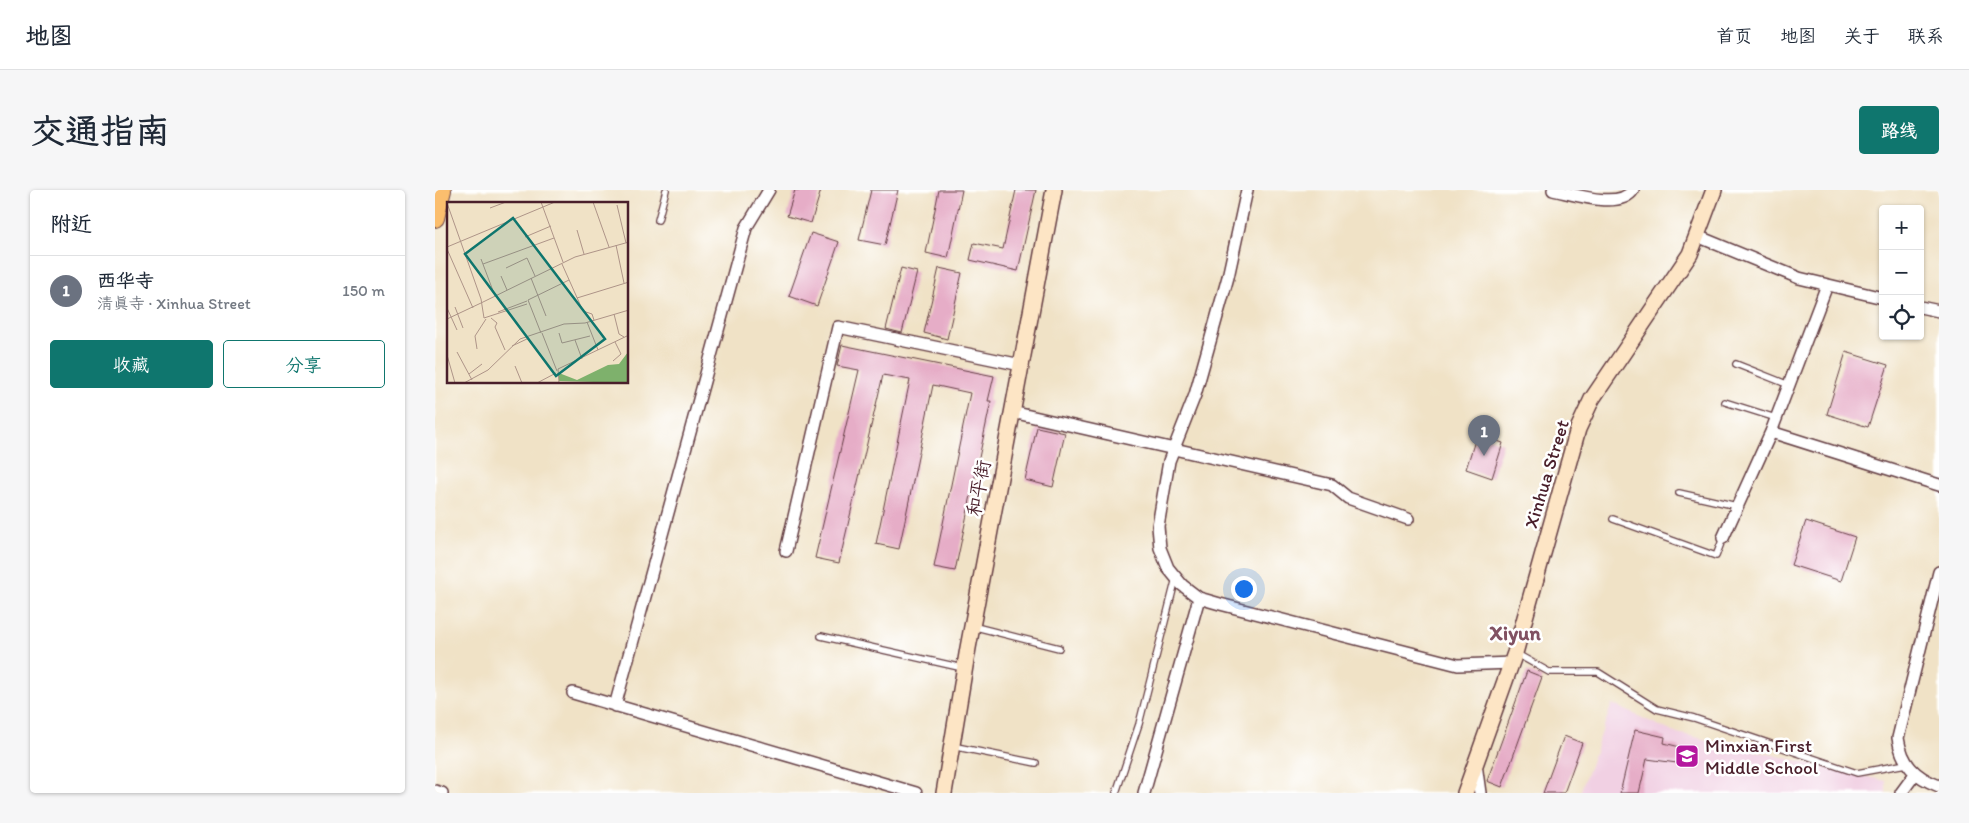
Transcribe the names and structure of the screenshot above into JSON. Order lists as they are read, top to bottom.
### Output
{
  "streets": {
    "street": ["Xinhua Street", "和平街"]
  },
  "districts": ["Xiyun"],
  "places": {
    "school or university": ["Minxian First Middle School"]
  },
  "page": {
    "header": "地图",
    "nav": [
      "首页",
      "地图",
      "关于",
      "联系"
    ],
    "buttons": [
      "路线",
      ["收藏", "分享"]
    ],
    "title": "交通指南",
    "heading": "附近",
    "map_buttons": ["+", "−"],
    "list": [
      {
        "mark": "1",
        "name": "西华寺",
        "note": "清真寺 · Xinhua Street",
        "value": "150 m"
      }
    ],
    "pins": "1"
  }
}
